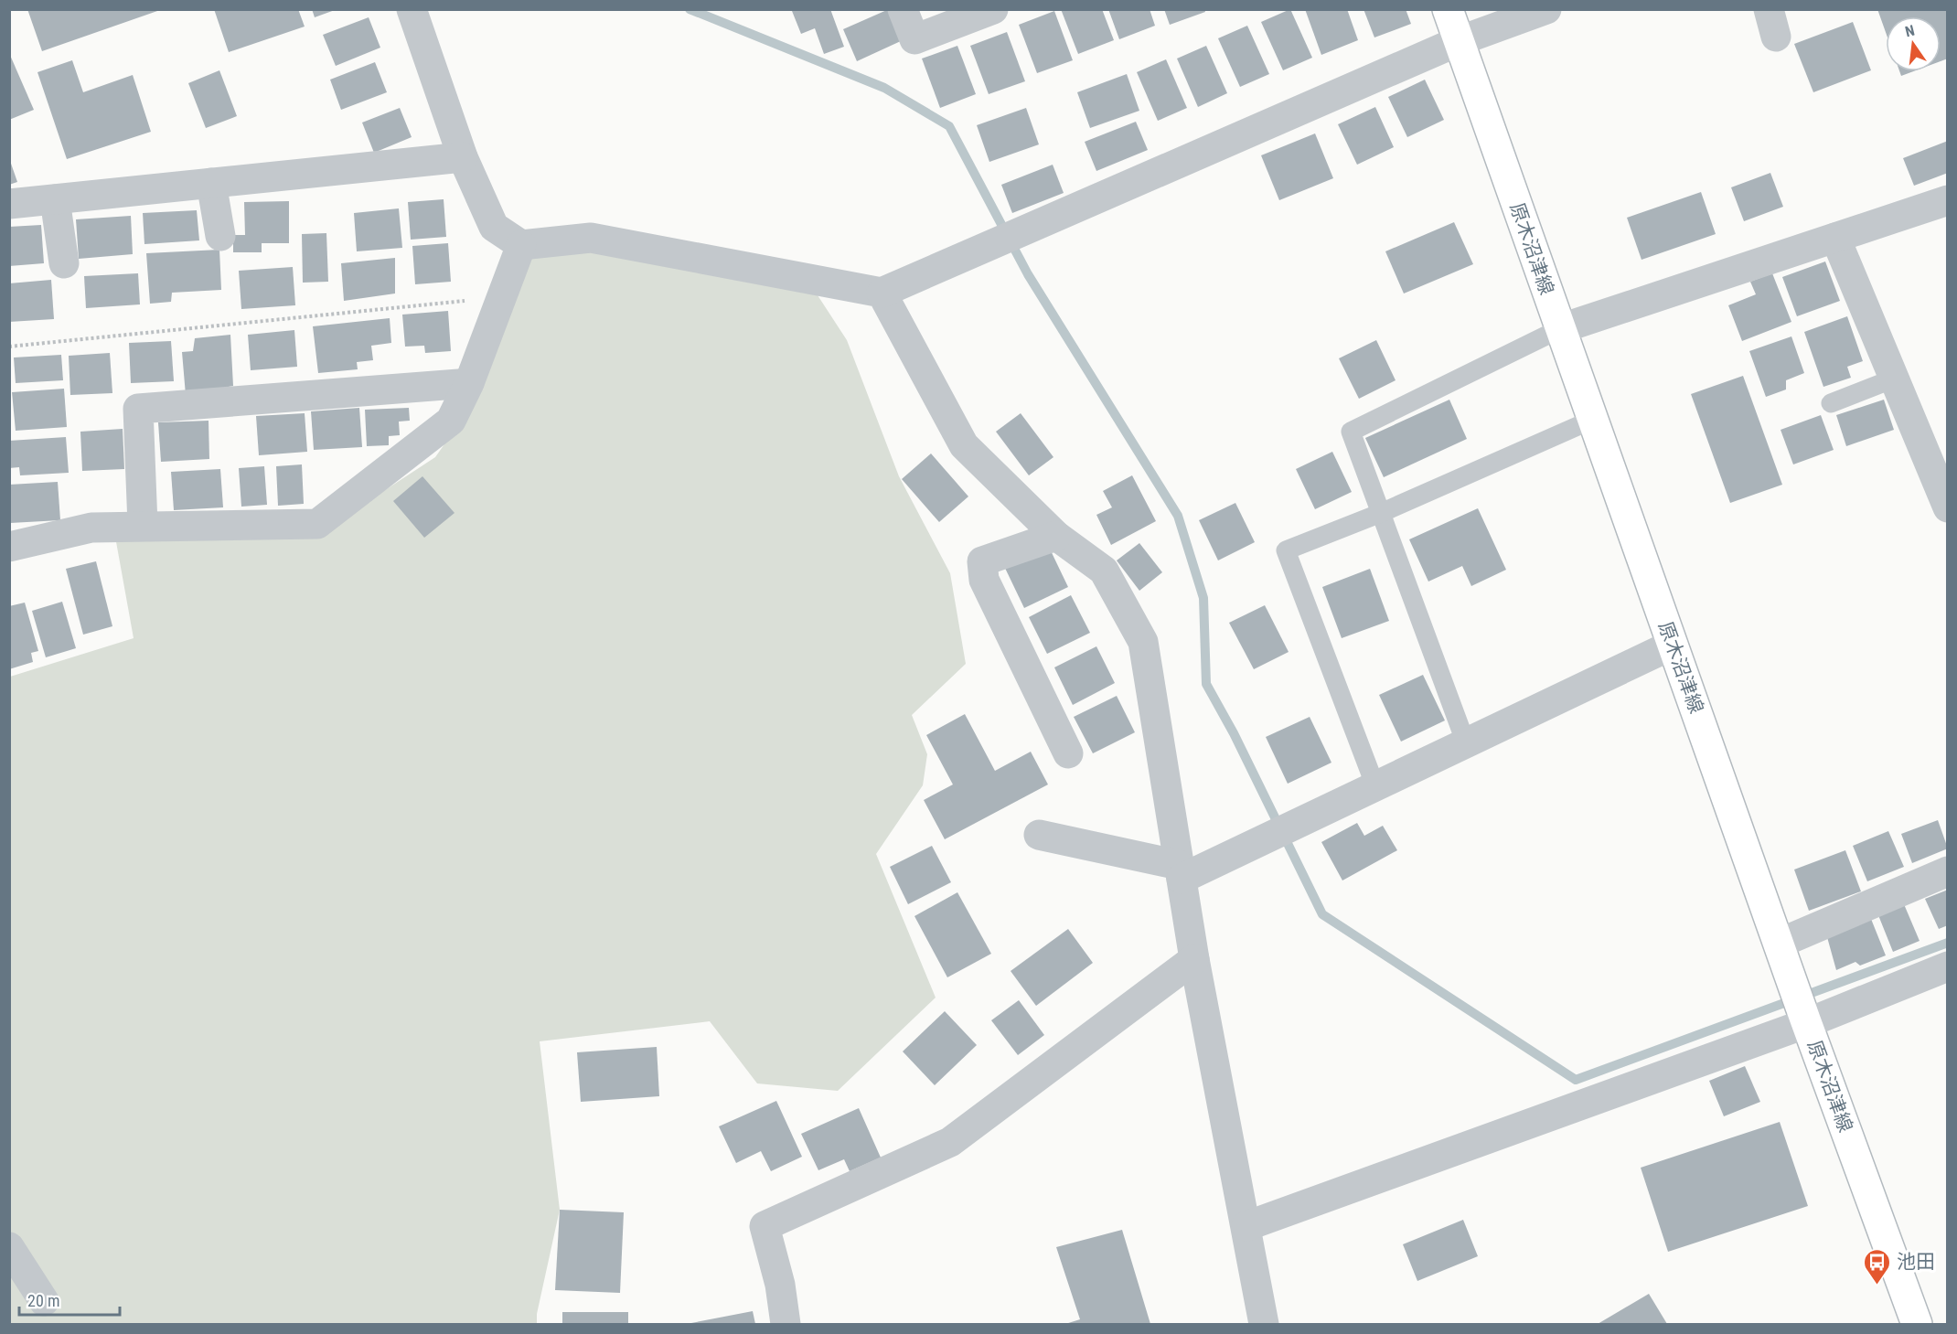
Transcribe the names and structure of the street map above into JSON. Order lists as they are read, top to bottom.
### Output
{
  "streets": {
    "main road": ["原木沼津線"]
  },
  "places": {
    "bus stop": ["池田"]
  },
  "scale_bar": "20 m",
  "north": "top"
}
